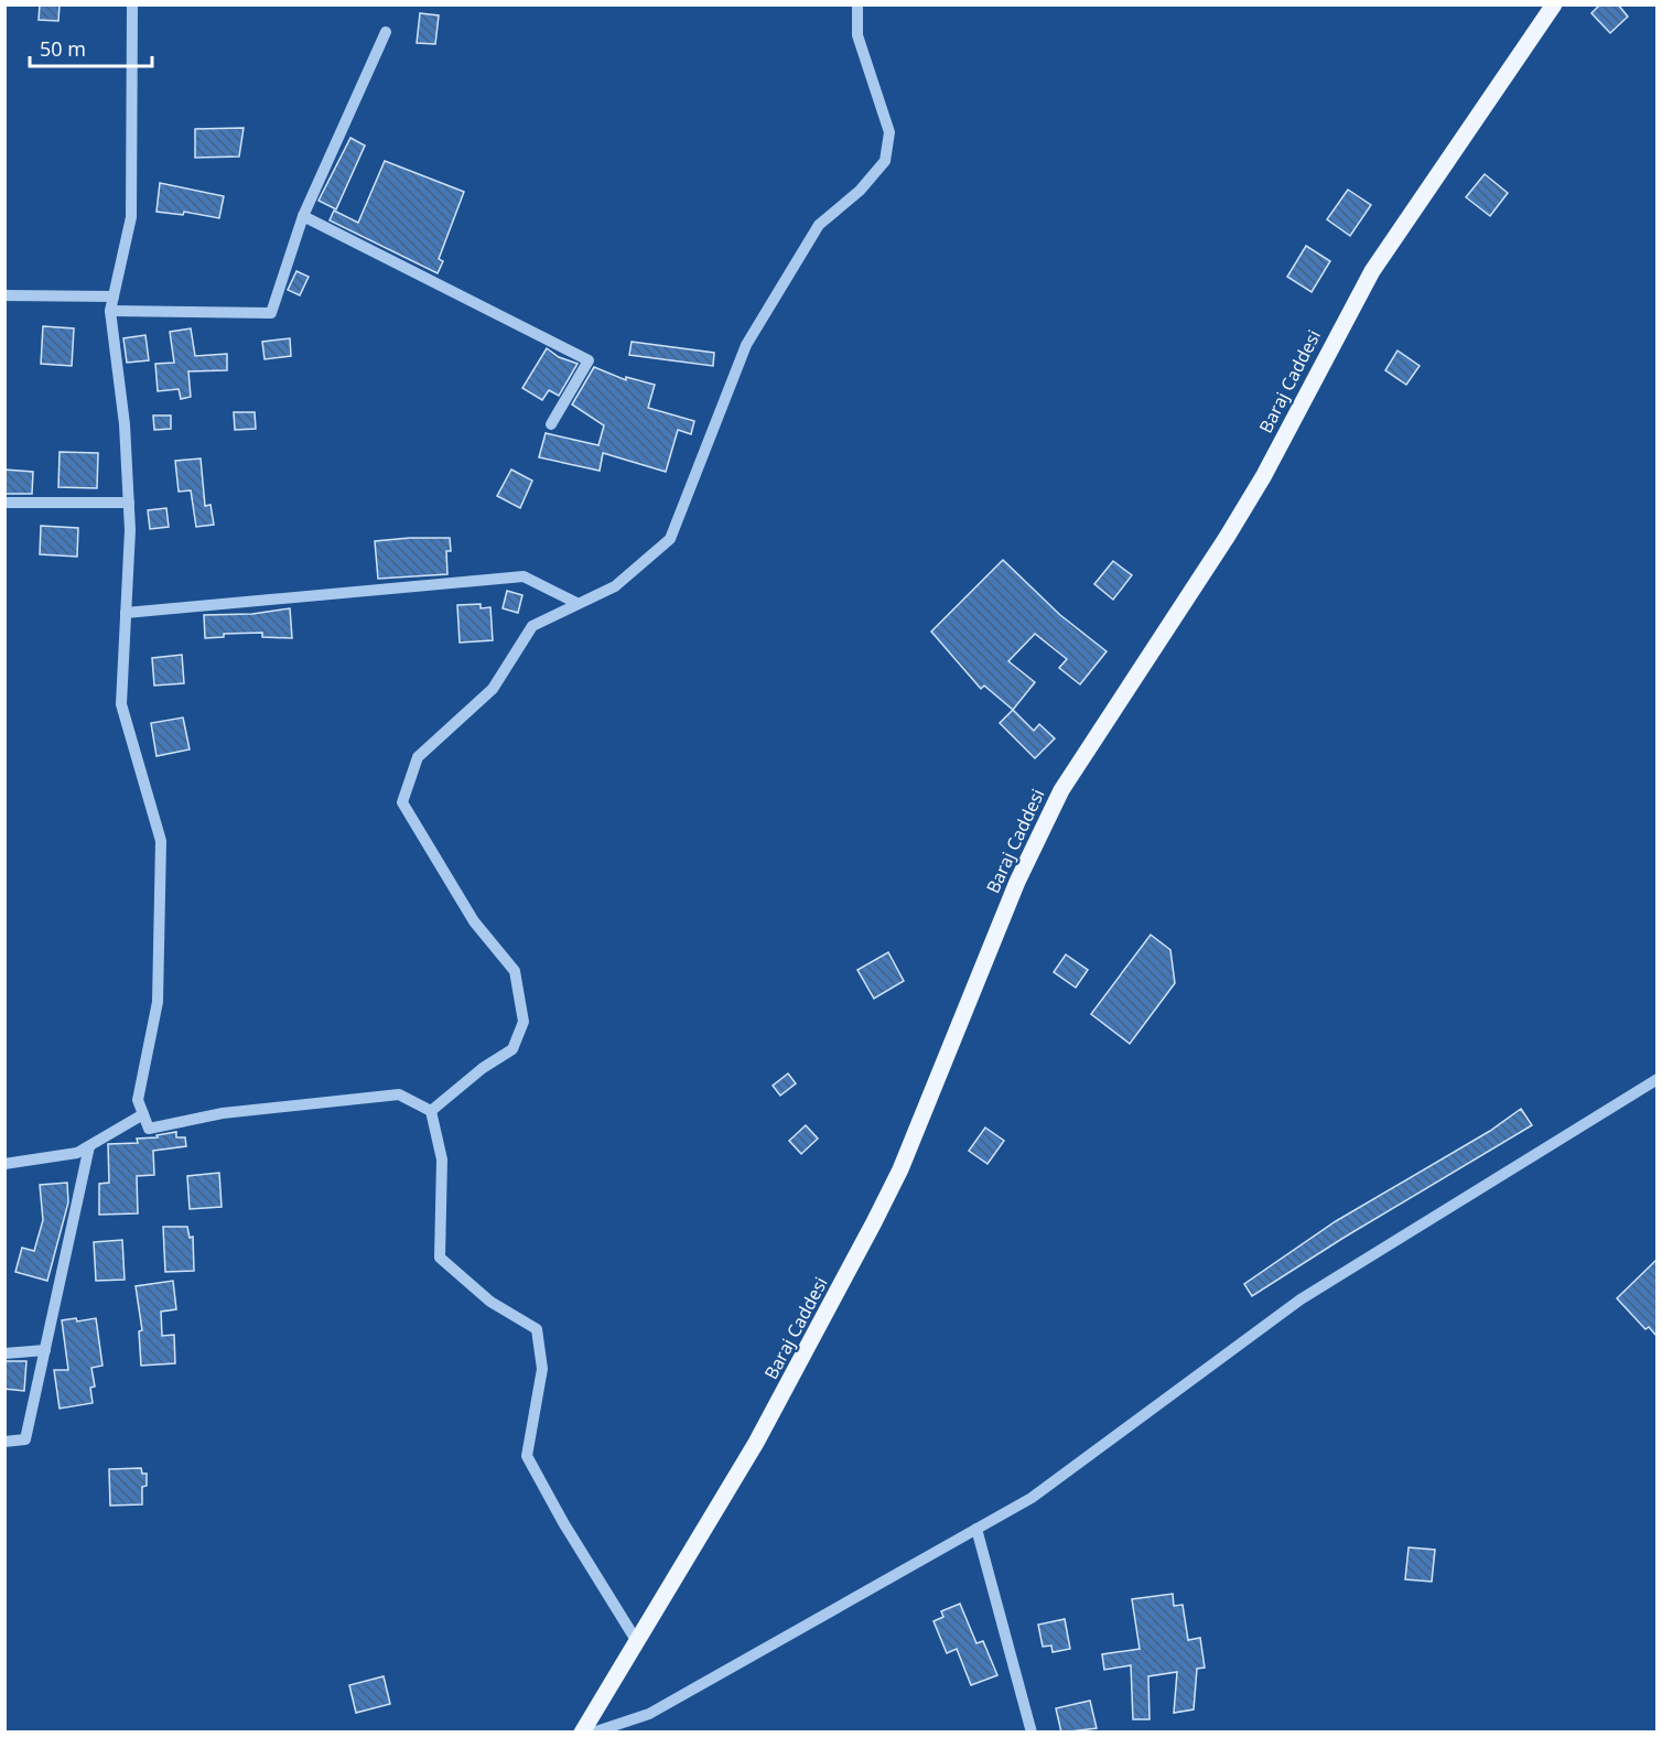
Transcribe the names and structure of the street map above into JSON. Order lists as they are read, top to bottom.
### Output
{
  "streets": {
    "main road": ["Baraj Caddesi"]
  },
  "scale_bar": "50 m"
}
